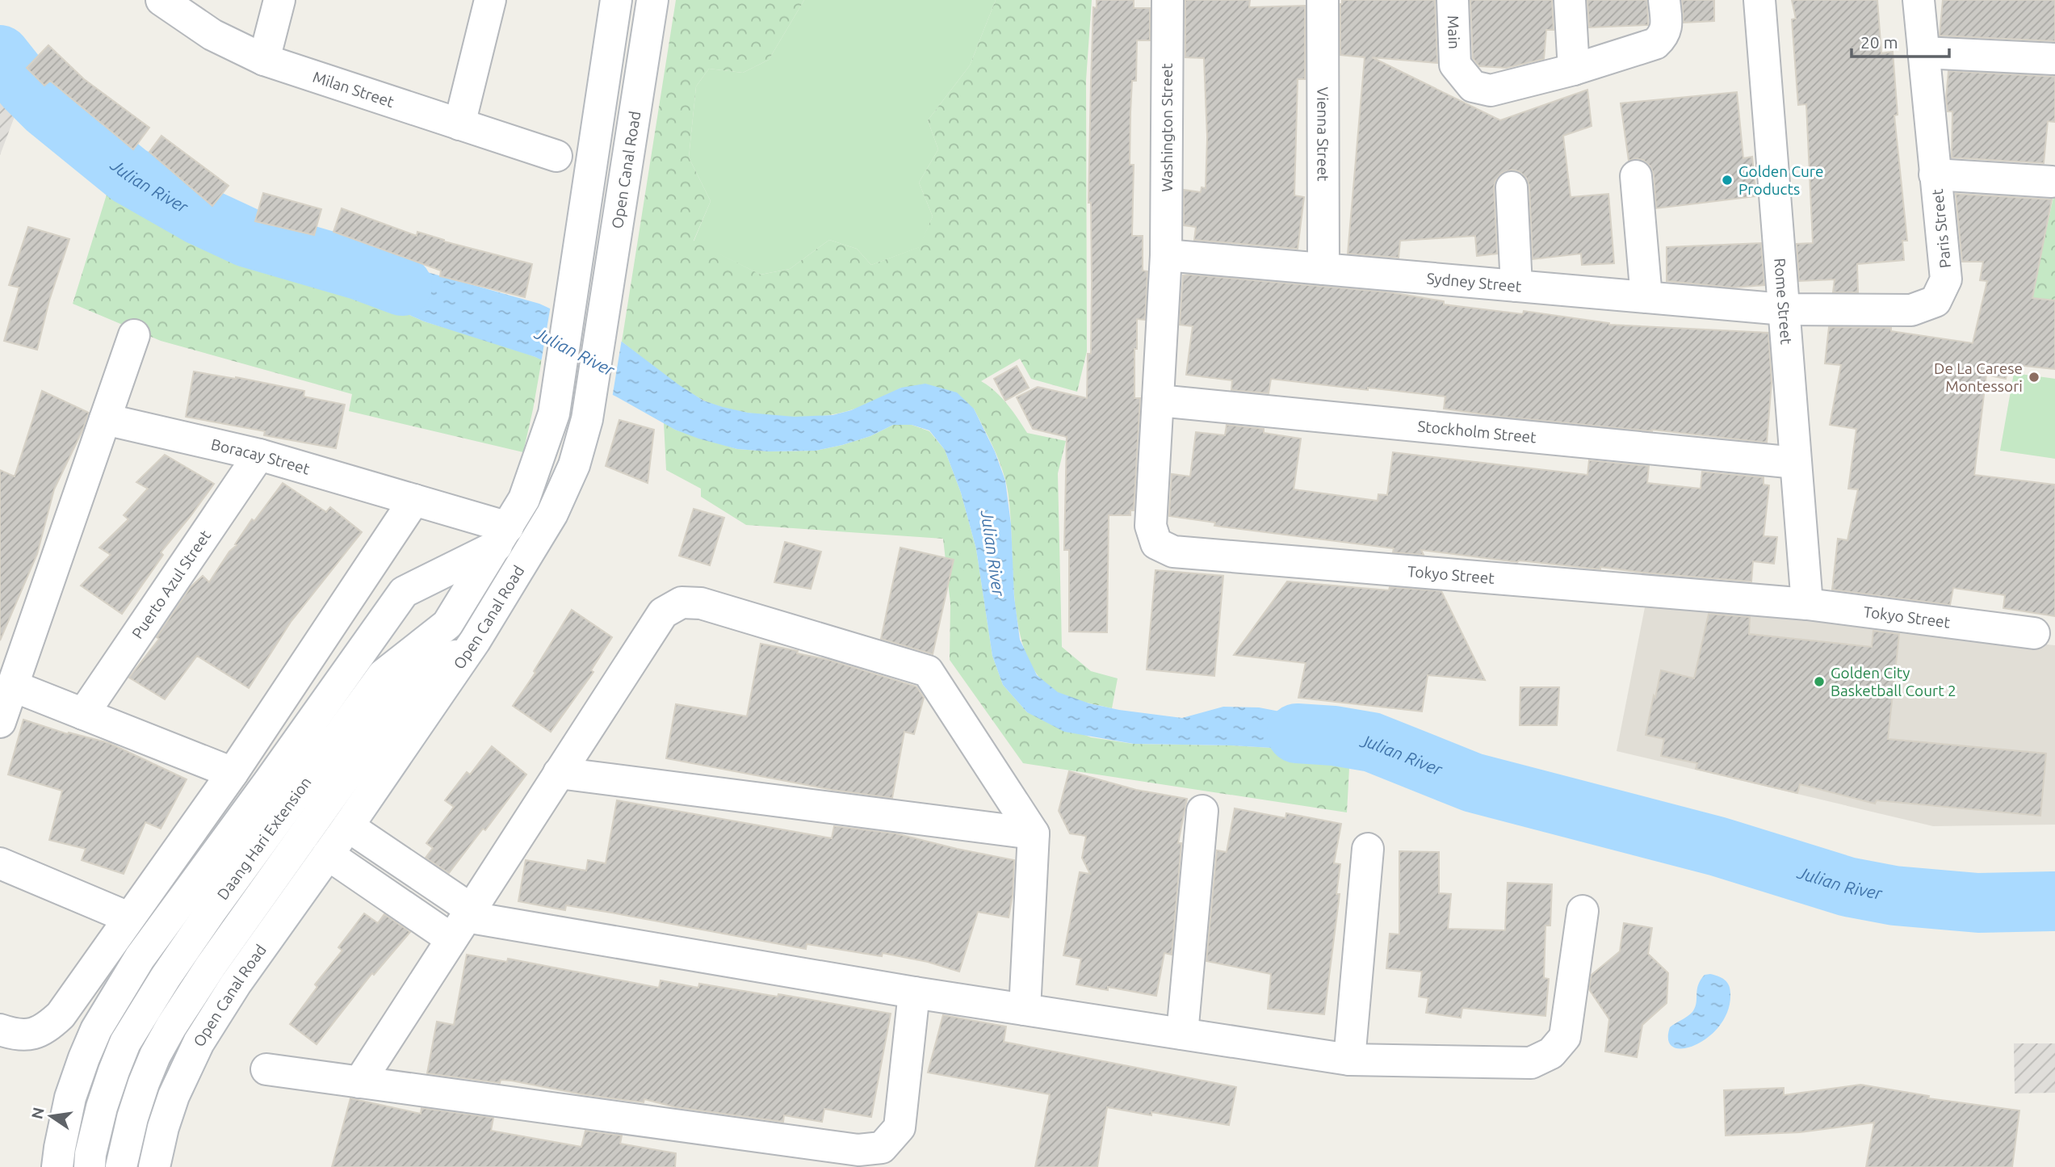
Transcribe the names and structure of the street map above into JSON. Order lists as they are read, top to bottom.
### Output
{
  "streets": {
    "street": [
      "Main",
      "Milan Street",
      "Washington Street",
      "Vienna Street",
      "Open Canal Road",
      "Paris Street",
      "Sydney Street",
      "Rome Street",
      "Stockholm Street",
      "Boracay Street",
      "Tokyo Street",
      "Puerto Azul Street",
      "Daang Hari Extension"
    ]
  },
  "crossings": [
    ["Washington Street", "Sydney Street"],
    ["Washington Street", "Tokyo Street"],
    ["Vienna Street", "Sydney Street"],
    ["Open Canal Road", "Boracay Street"],
    ["Open Canal Road", "Daang Hari Extension"],
    ["Paris Street", "Sydney Street"],
    ["Paris Street", "Rome Street"],
    ["Sydney Street", "Rome Street"],
    ["Sydney Street", "Tokyo Street"],
    ["Rome Street", "Stockholm Street"],
    ["Rome Street", "Tokyo Street"],
    ["Stockholm Street", "Tokyo Street"],
    ["Boracay Street", "Puerto Azul Street"],
    ["Boracay Street", "Daang Hari Extension"]
  ],
  "water": ["Julian River"],
  "places": ["Golden Cure Products", "De La Carese Montessori", "Golden City Basketball Court 2"],
  "scale_bar": "20 m",
  "north": "left"
}
